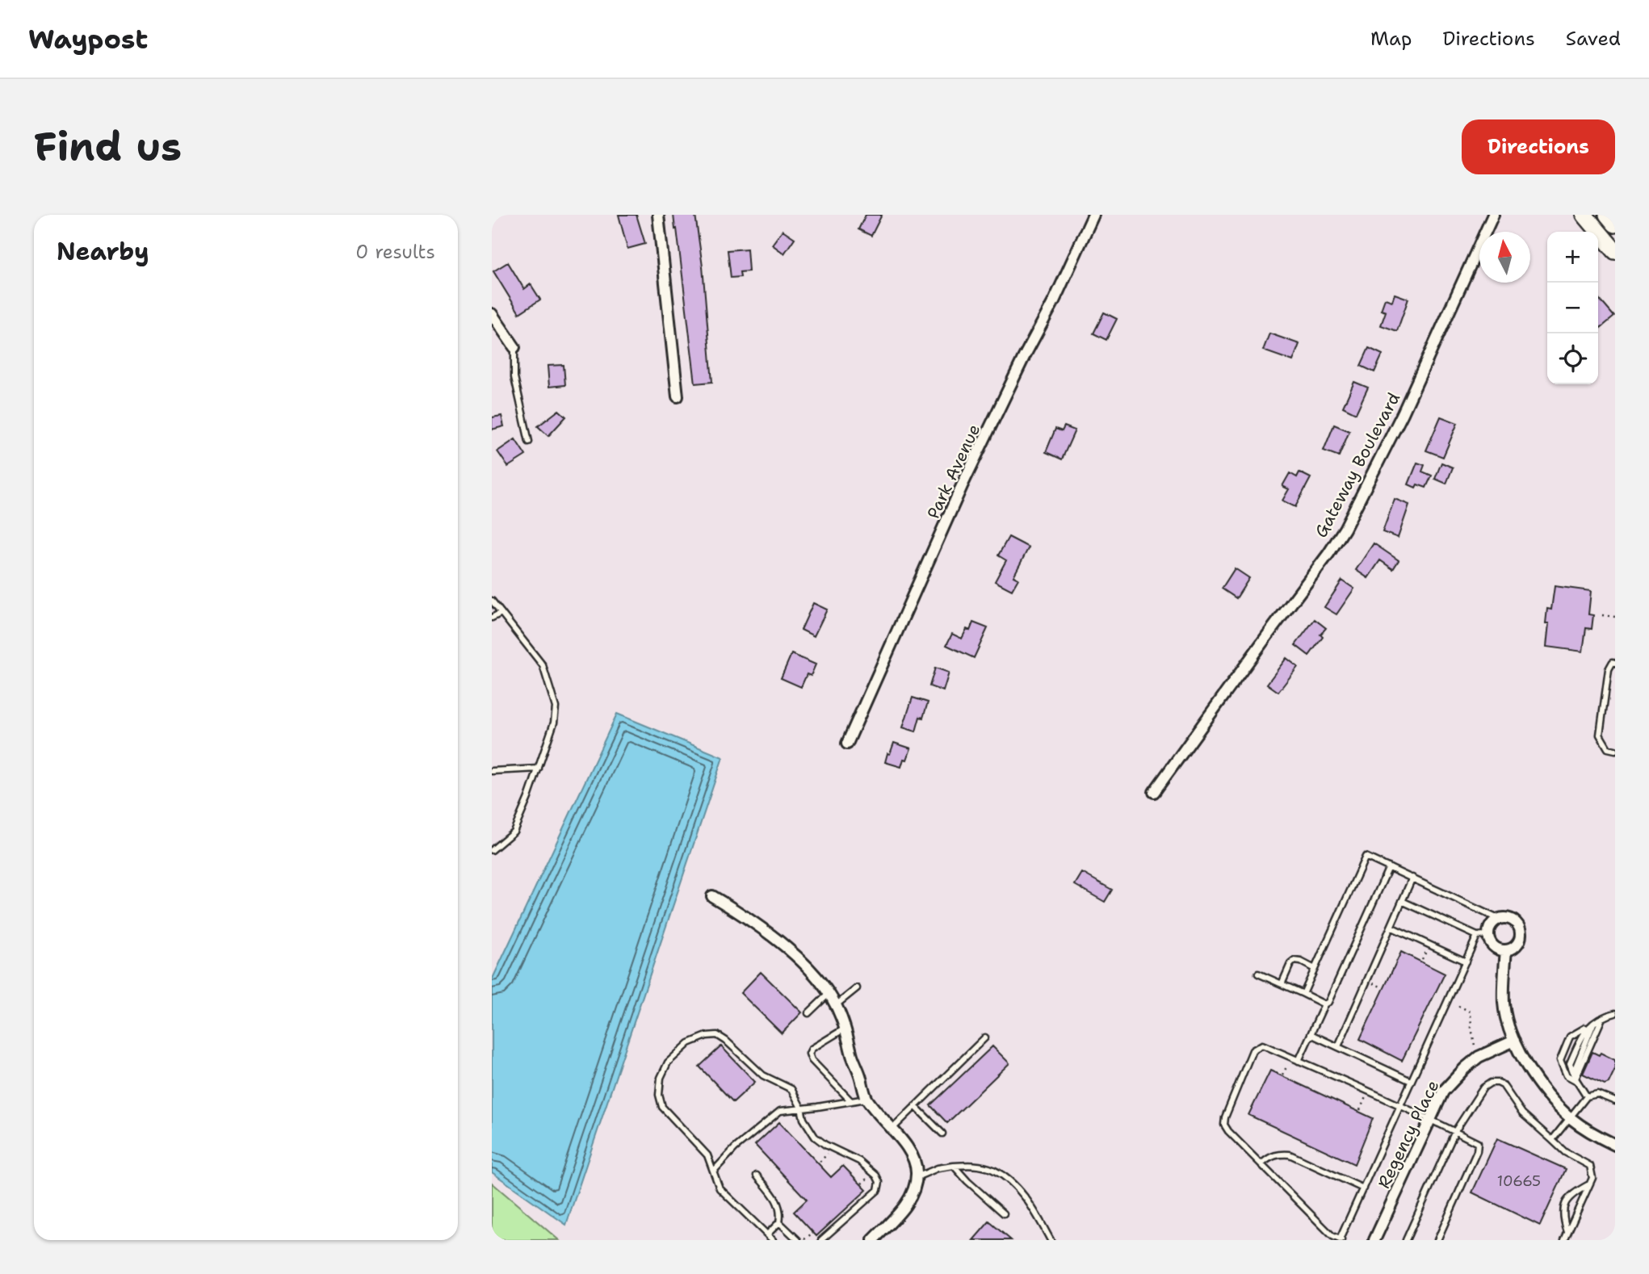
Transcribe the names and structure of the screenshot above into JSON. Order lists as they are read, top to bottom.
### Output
{
  "streets": {
    "street": ["Gateway Boulevard", "Park Avenue", "Regency Place"]
  },
  "house_numbers": ["10665"],
  "north": "top",
  "page": {
    "header": "Waypost",
    "nav": ["Map", "Directions", "Saved"],
    "buttons": "Directions",
    "title": "Find us",
    "heading": ["Nearby", "0 results"],
    "map_buttons": ["+", "−"]
  }
}
